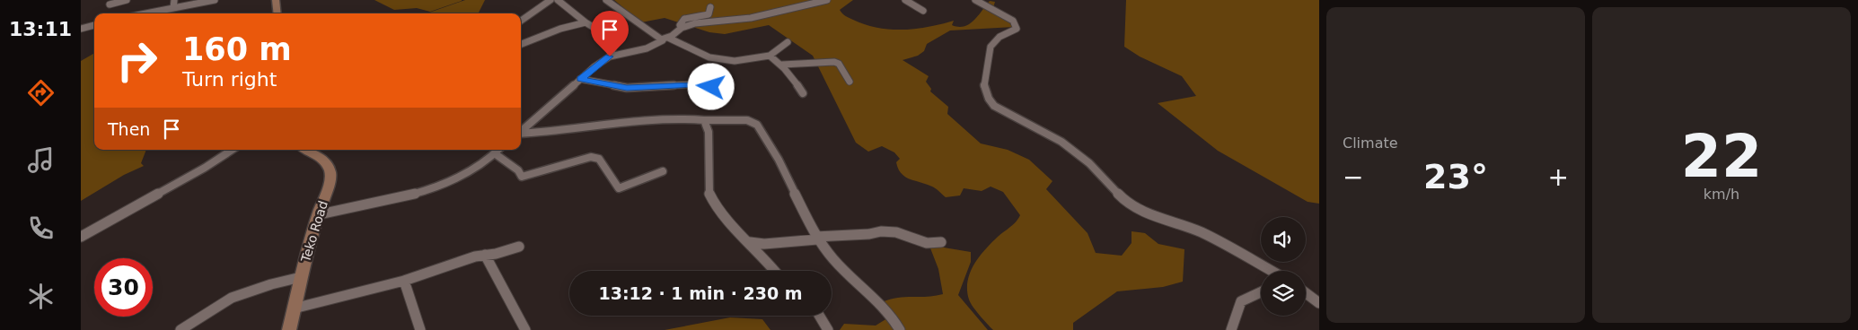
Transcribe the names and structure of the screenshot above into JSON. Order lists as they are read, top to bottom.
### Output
{
  "streets": {
    "street": ["Teko Road"]
  },
  "page": {
    "tabs": "13:11",
    "tile": [
      "Climate",
      ["22", "km/h"]
    ],
    "turn": ["160 m", "Turn right"],
    "then": "Then",
    "heat": ["−", "23°", "+"],
    "limit": "30",
    "trip": "13:12 · 1 min · 230 m"
  }
}
